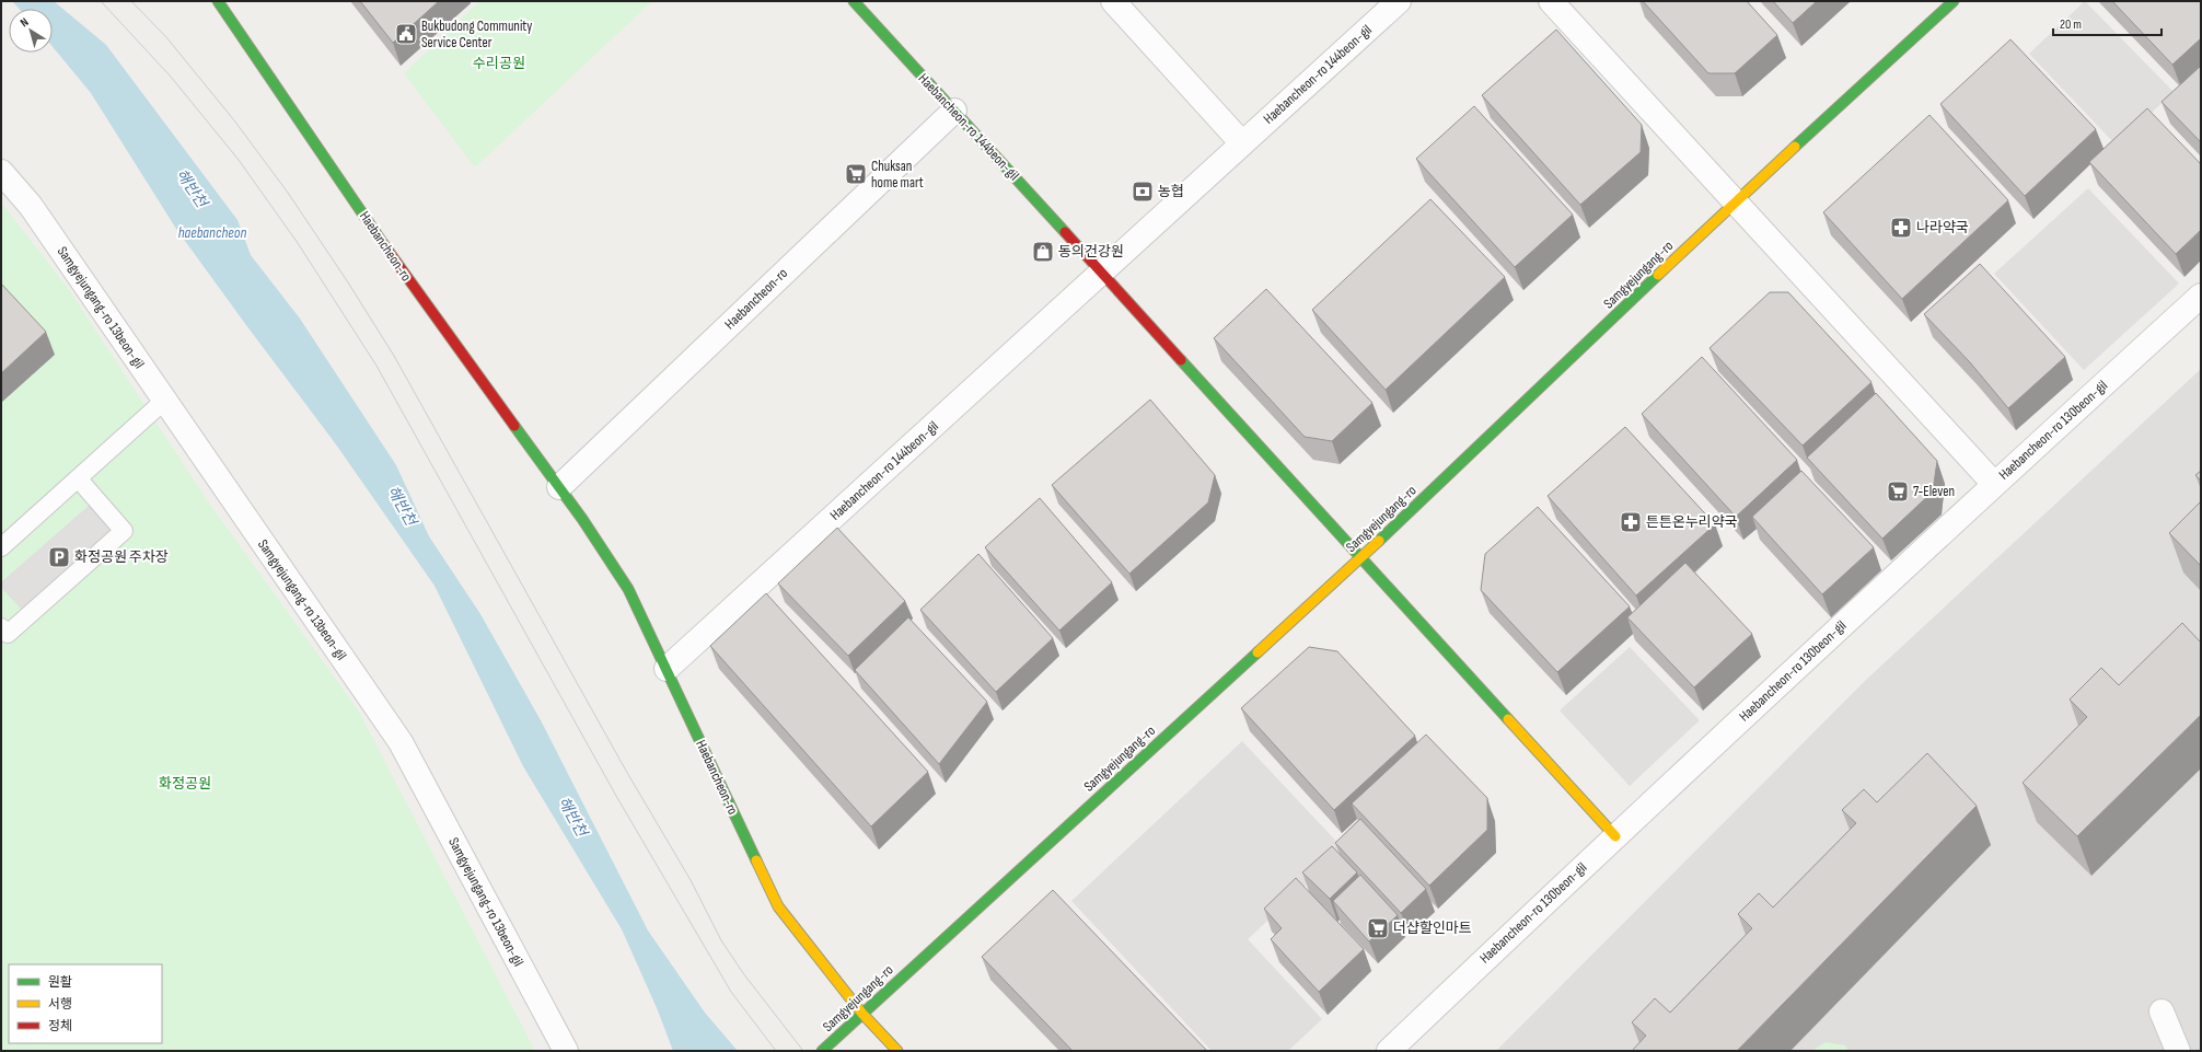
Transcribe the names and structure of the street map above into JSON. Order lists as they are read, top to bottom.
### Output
{
  "streets": {
    "street": [
      "Haebancheon-ro 144beon-gil",
      "Haebancheon-ro",
      "Samgyejungang-ro",
      "Samgyejungang-ro 13beon-gil",
      "Haebancheon-ro 130beon-gil"
    ]
  },
  "crossings": [
    ["Haebancheon-ro 144beon-gil", "Haebancheon-ro"],
    ["Haebancheon-ro", "Samgyejungang-ro"]
  ],
  "water": ["해반천", "haebancheon"],
  "parks": ["수리공원", "화정공원"],
  "places": {
    "public building": ["Bukbudong Community Service Center"],
    "supermarket": ["Chuksan home mart", "7-Eleven", "더샵할인마트"],
    "bank": ["농협"],
    "pharmacy": ["나라약국", "튼튼온누리약국"],
    "shop": ["동의건강원"],
    "parking": ["화정공원 주차장"]
  },
  "legend": ["원활", "서행", "정체"],
  "scale_bar": "20 m",
  "north": "top left"
}
